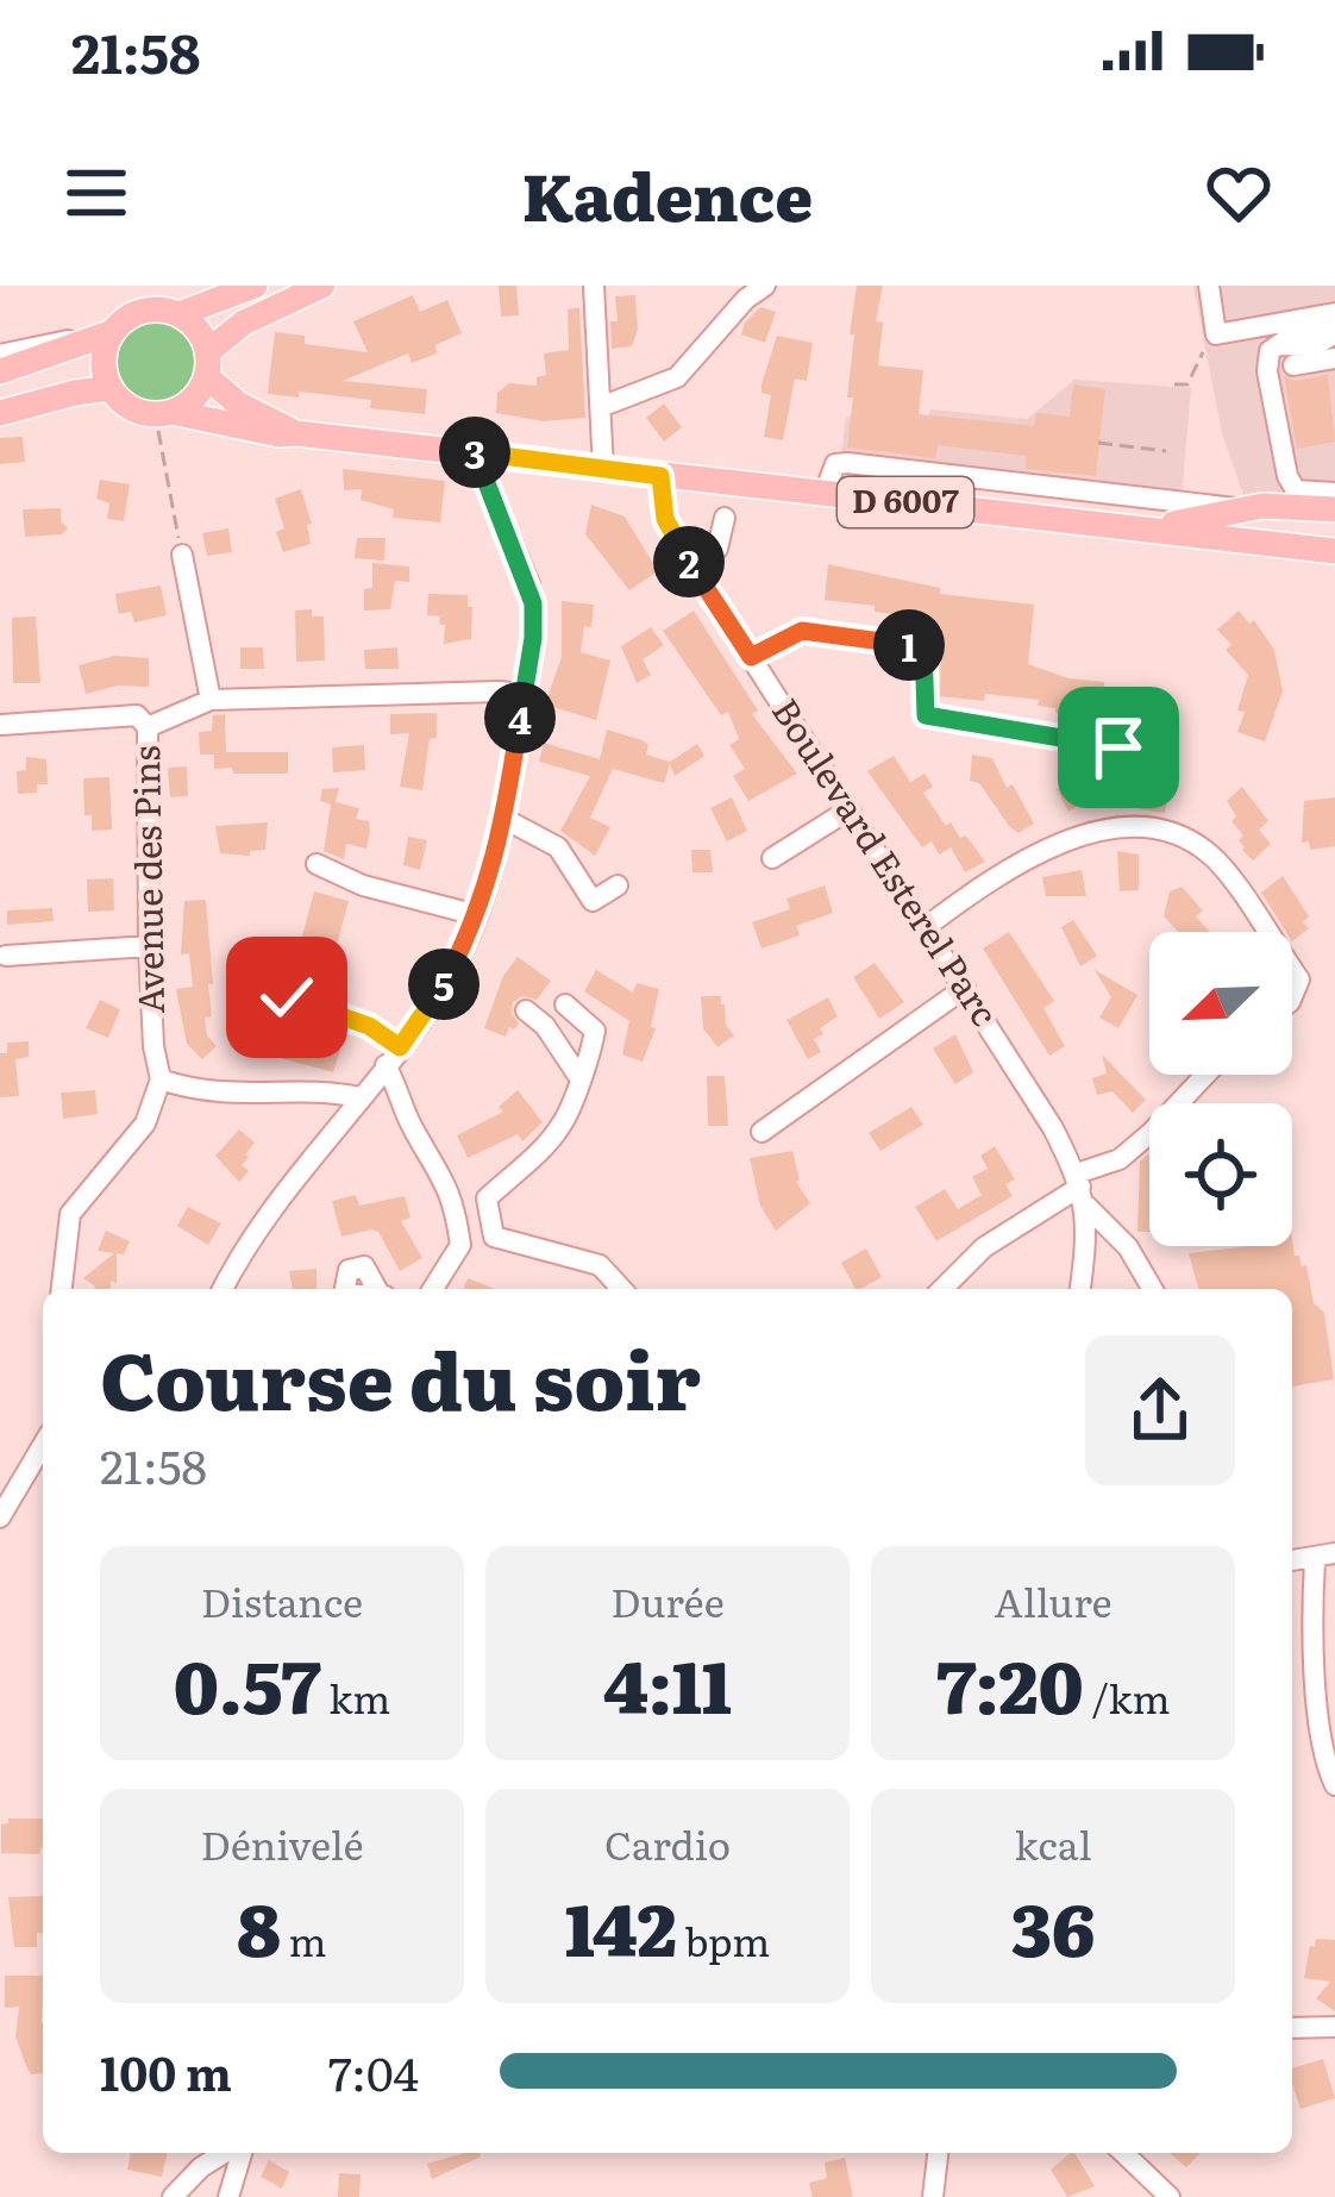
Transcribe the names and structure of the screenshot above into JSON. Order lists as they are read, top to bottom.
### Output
{
  "streets": {
    "main road": ["D 6007"],
    "street": ["Boulevard Esterel Parc", "Avenue des Pins"]
  },
  "crossings": [
    ["D 6007", "Boulevard Esterel Parc"]
  ],
  "north": "bottom left",
  "page": {
    "status": "21:58",
    "header": "Kadence",
    "pins": [
      "3",
      "2",
      "1",
      "4",
      "5"
    ],
    "heading": ["Course du soir", "21:58"],
    "stats": [
      ["Distance", "0.57 km"],
      ["Durée", "4:11"],
      ["Allure", "7:20 /km"],
      ["Dénivelé", "8 m"],
      ["Cardio", "142 bpm"],
      ["kcal", "36"]
    ],
    "list": [
      {
        "name": "100 m",
        "note": "7:04"
      }
    ]
  }
}
